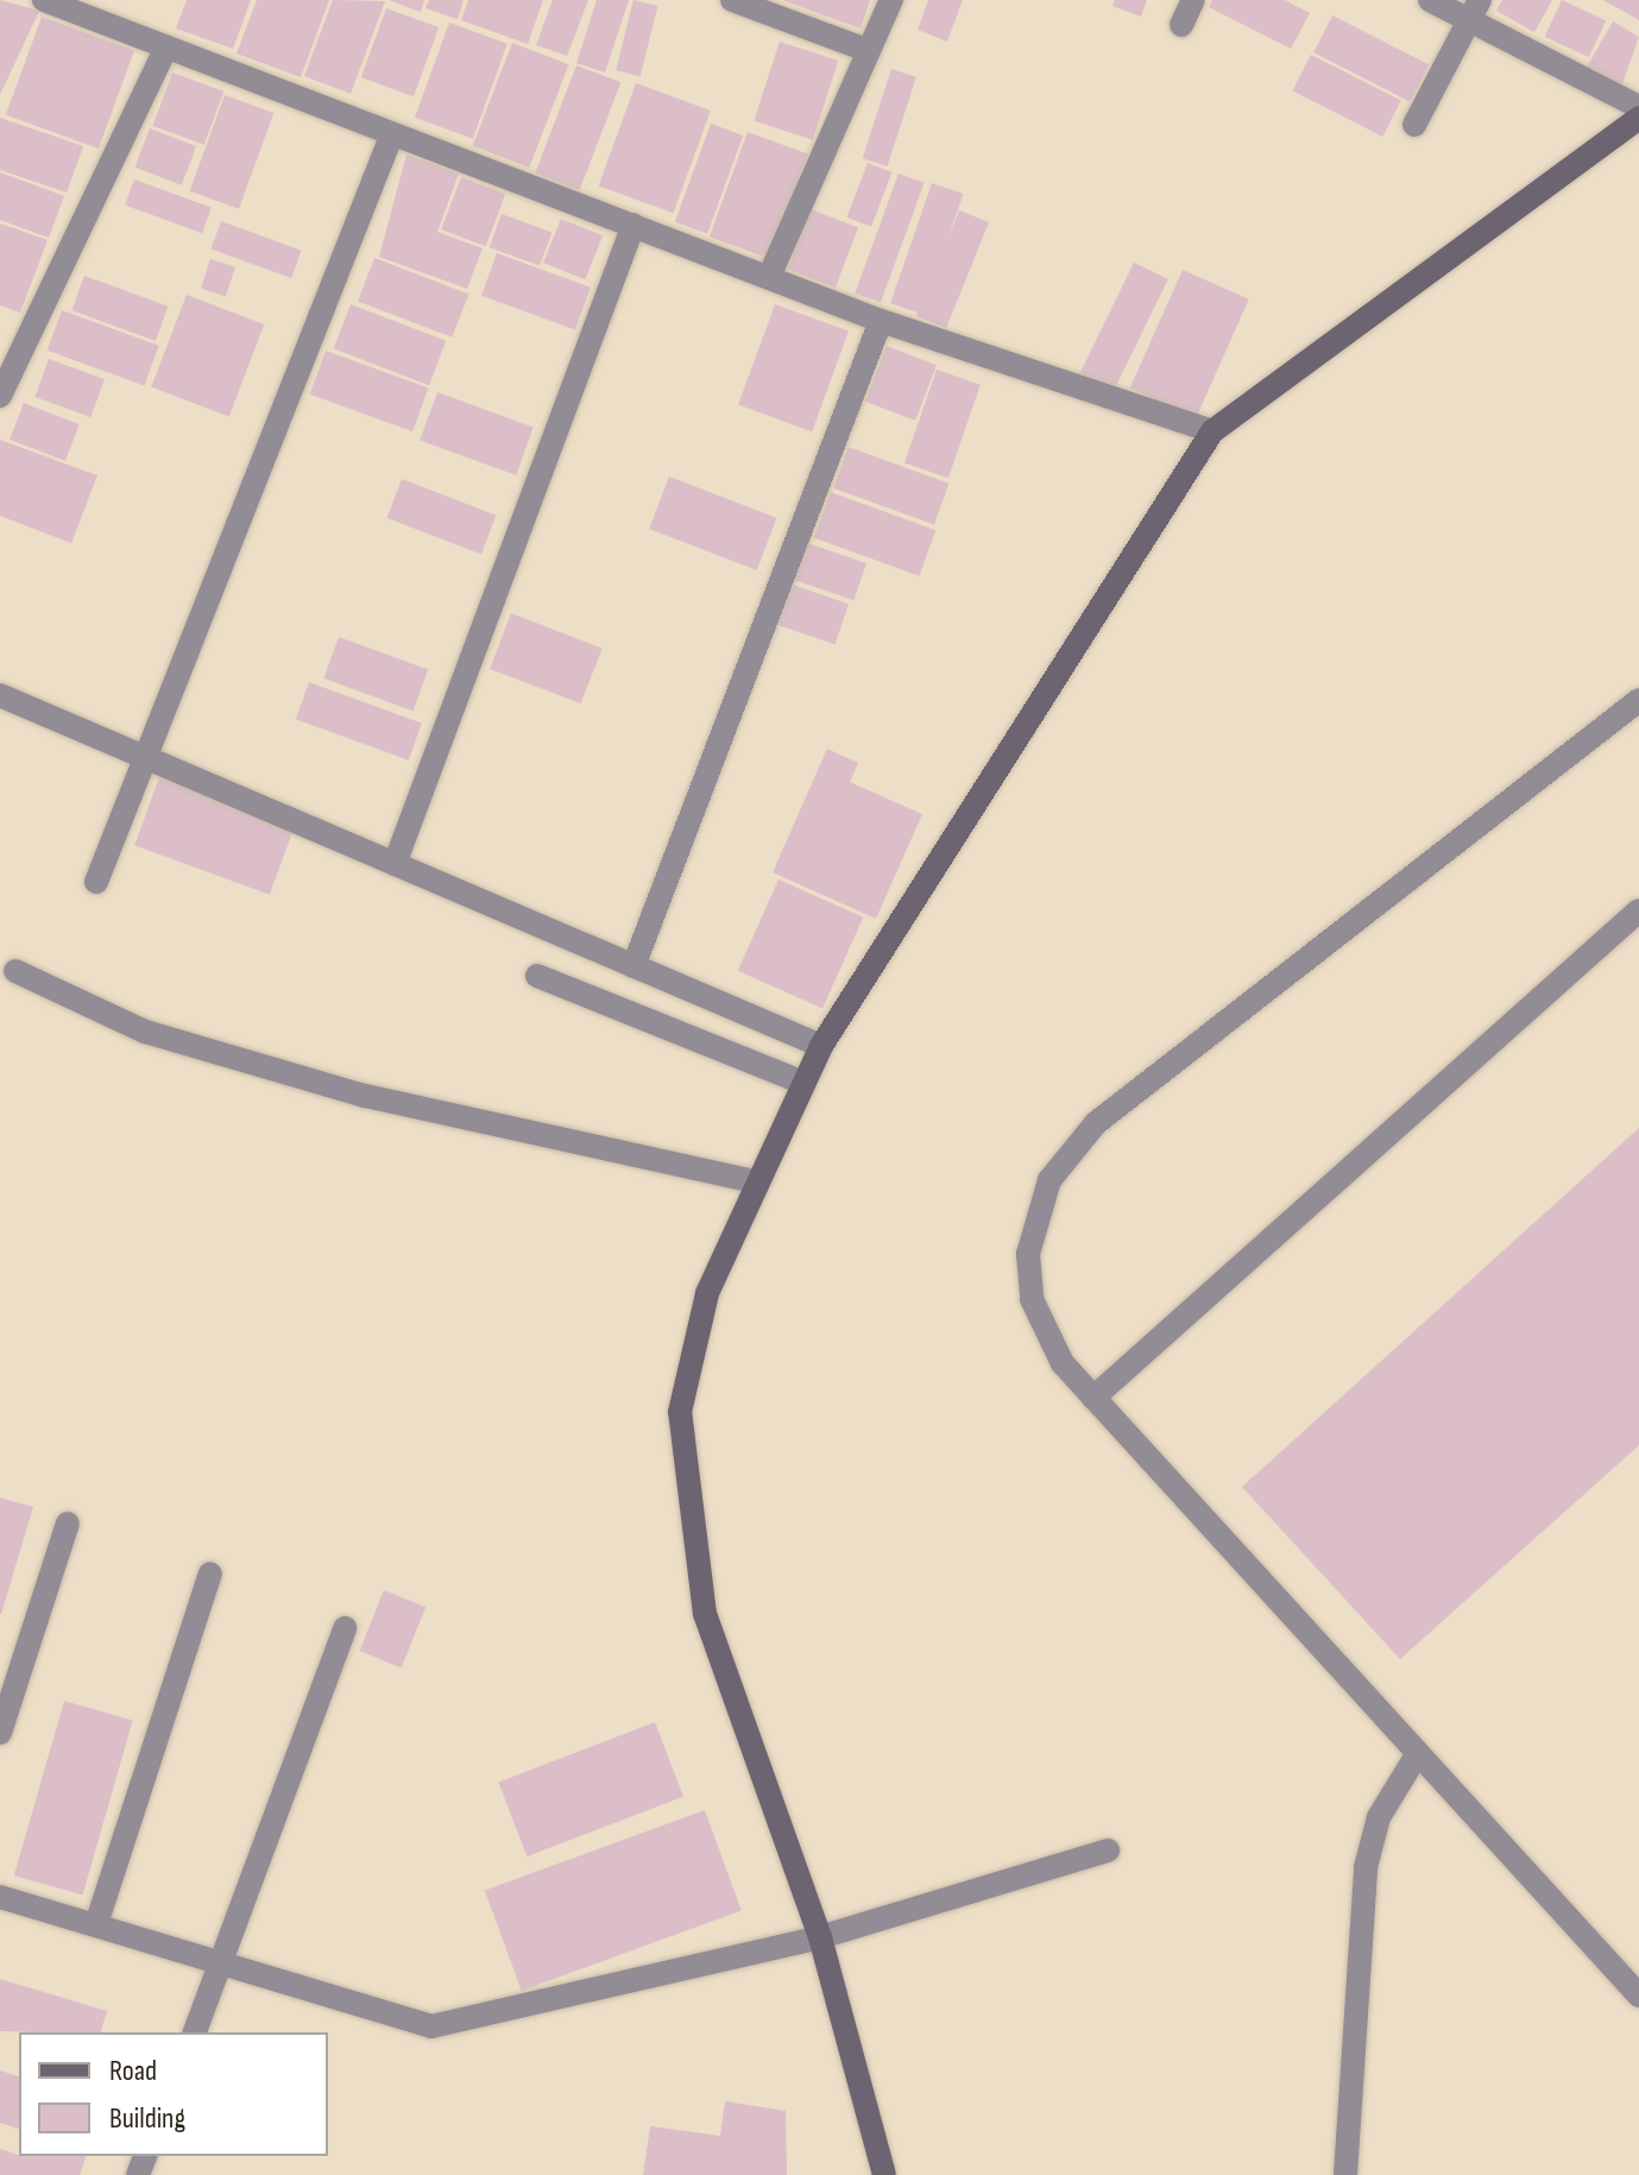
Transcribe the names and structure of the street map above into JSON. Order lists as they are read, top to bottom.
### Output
{
  "legend": ["Road", "Building"]
}
